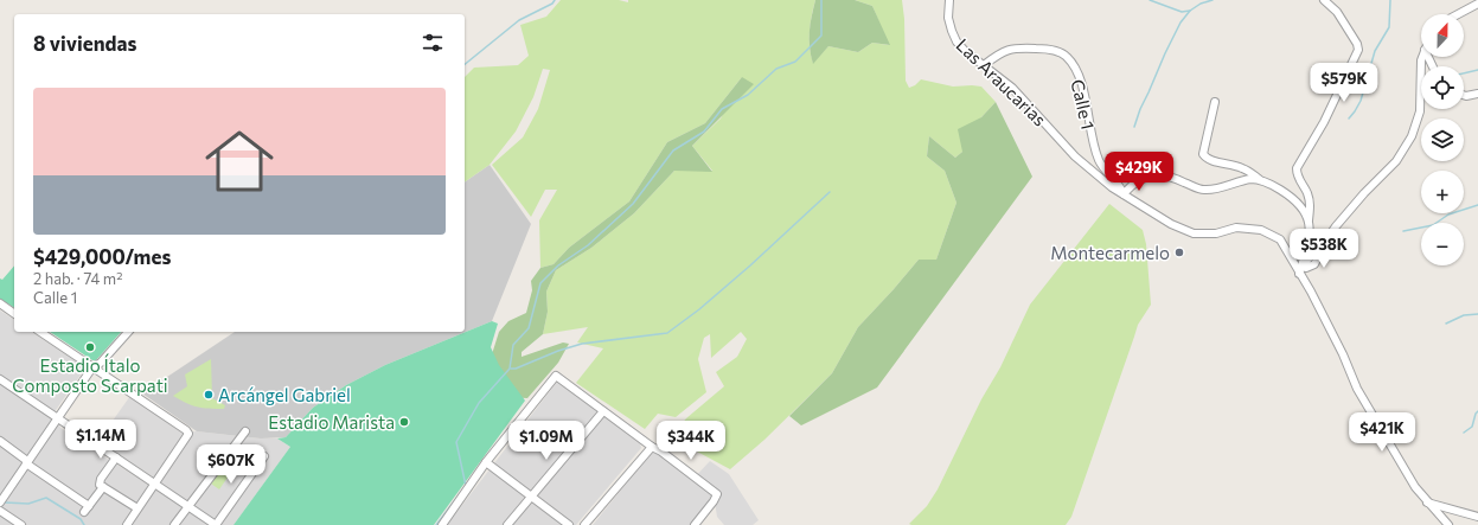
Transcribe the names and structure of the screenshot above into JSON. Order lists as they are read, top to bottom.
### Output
{
  "streets": {
    "street": ["Las Araucarias", "Calle 1"]
  },
  "crossings": [
    ["Las Araucarias", "Calle 1"]
  ],
  "places": [
    "Montecarmelo",
    "Estadio Ítalo Composto Scarpati",
    "Arcángel Gabriel",
    "Estadio Marista"
  ],
  "north": "top",
  "page": {
    "map_buttons": ["+", "−"],
    "heading": "8 viviendas",
    "price": [
      "$579K",
      "$429K",
      "$538K",
      "$421K",
      "$1.14M",
      "$1.09M",
      "$344K",
      "$607K"
    ],
    "list": [
      {
        "name": "$429,000/mes",
        "note": "2 hab. · 74 m² · Calle 1"
      }
    ]
  }
}
